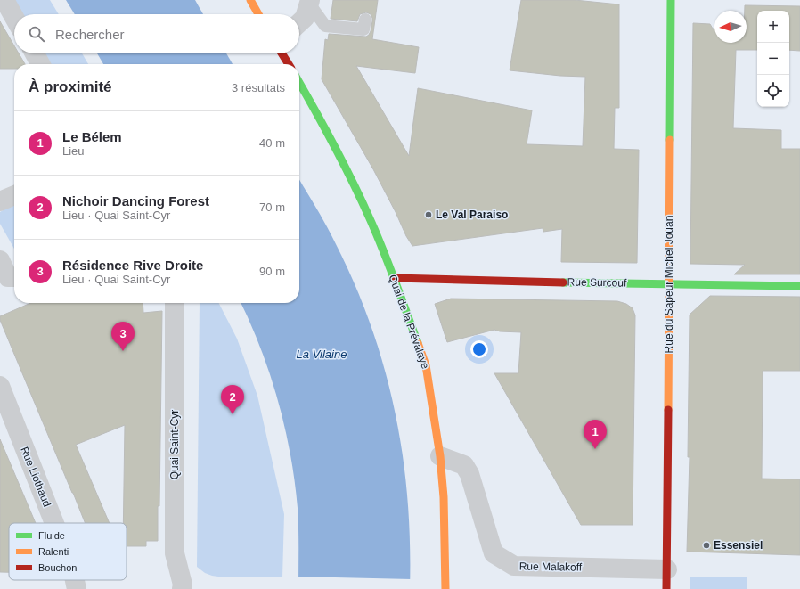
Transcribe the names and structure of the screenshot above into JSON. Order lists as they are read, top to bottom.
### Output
{
  "streets": {
    "street": [
      "Rue Surcouf",
      "Rue du Sapeur Michel Jouan",
      "Quai de la Prévalaye",
      "Quai Saint-Cyr",
      "Rue Liothaud",
      "Rue Malakoff"
    ]
  },
  "crossings": [
    ["Rue Surcouf", "Rue du Sapeur Michel Jouan"],
    ["Rue Surcouf", "Quai de la Prévalaye"],
    ["Rue du Sapeur Michel Jouan", "Rue Malakoff"],
    ["Quai de la Prévalaye", "Rue Malakoff"]
  ],
  "water": ["La Vilaine"],
  "places": ["Le Val Paraiso", "Essensiel"],
  "legend": ["Fluide", "Ralenti", "Bouchon"],
  "north": "left",
  "page": {
    "map_buttons": ["+", "−"],
    "search": "Rechercher",
    "heading": ["À proximité", "3 résultats"],
    "list": [
      {
        "mark": "1",
        "name": "Le Bélem",
        "note": "Lieu",
        "value": "40 m"
      },
      {
        "mark": "2",
        "name": "Nichoir Dancing Forest",
        "note": "Lieu · Quai Saint-Cyr",
        "value": "70 m"
      },
      {
        "mark": "3",
        "name": "Résidence Rive Droite",
        "note": "Lieu · Quai Saint-Cyr",
        "value": "90 m"
      }
    ],
    "pins": ["3", "2", "1"]
  }
}
